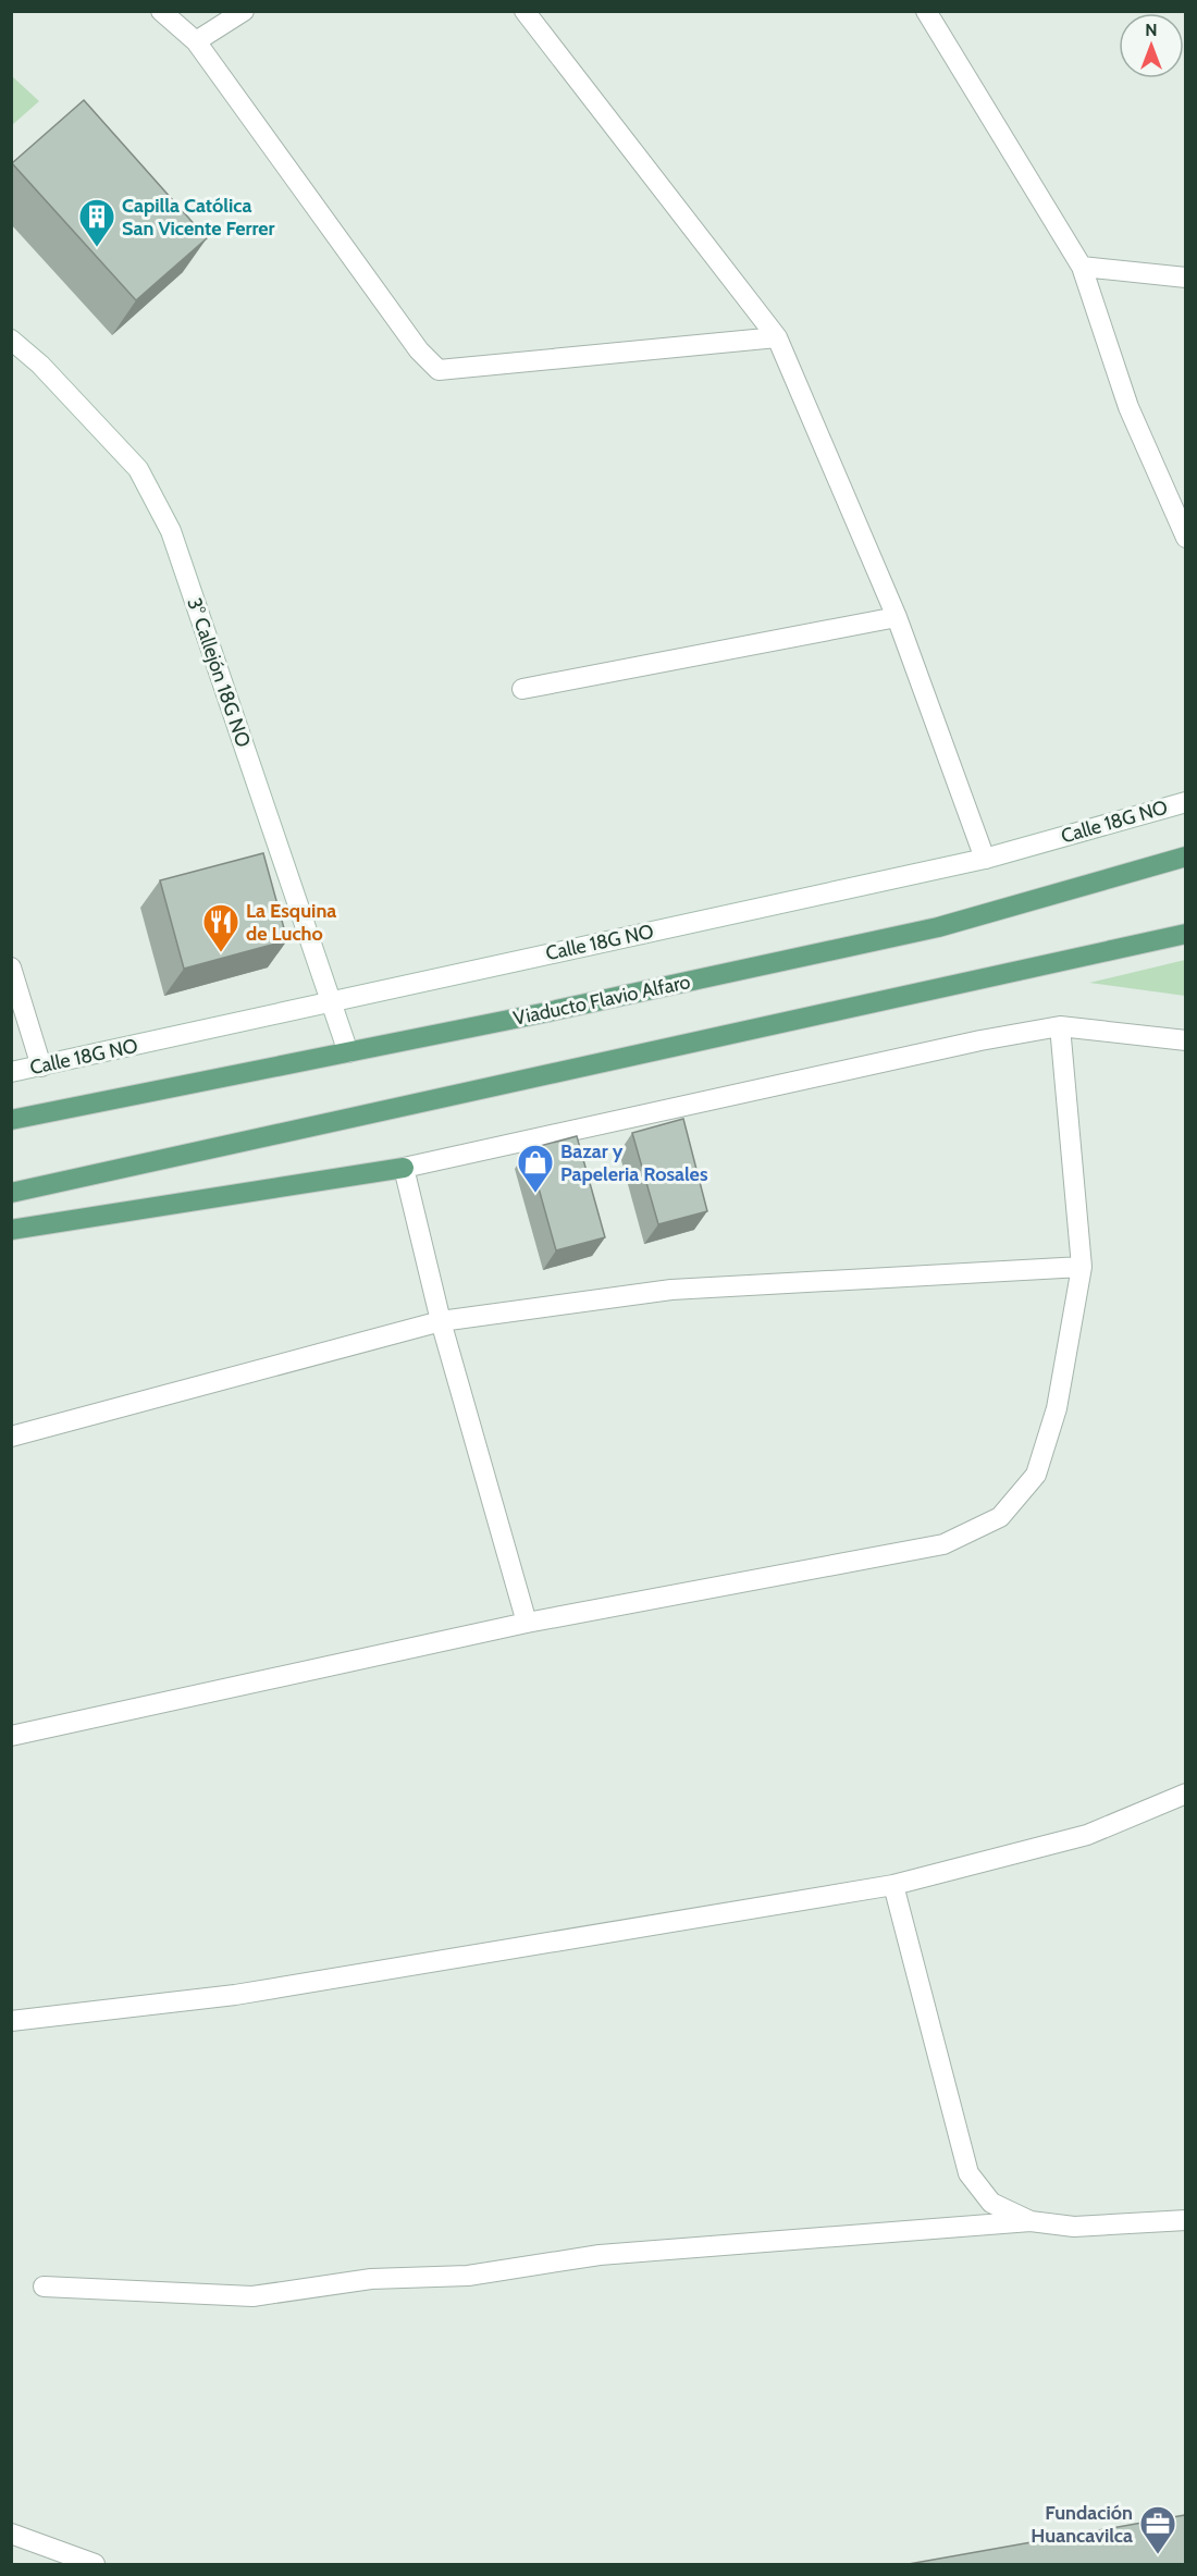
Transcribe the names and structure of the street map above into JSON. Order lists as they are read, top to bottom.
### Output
{
  "streets": {
    "main road": ["Viaducto Flavio Alfaro"],
    "street": ["3° Callejón 18G NO", "Calle 18G NO"]
  },
  "crossings": [
    ["3° Callejón 18G NO", "Calle 18G NO"],
    ["3° Callejón 18G NO", "Viaducto Flavio Alfaro"]
  ],
  "places": {
    "building": ["Capilla Católica San Vicente Ferrer"],
    "restaurant": ["La Esquina de Lucho"],
    "shop": ["Bazar y Papeleria Rosales"],
    "office": ["Fundación Huancavilca"]
  },
  "north": "top"
}
